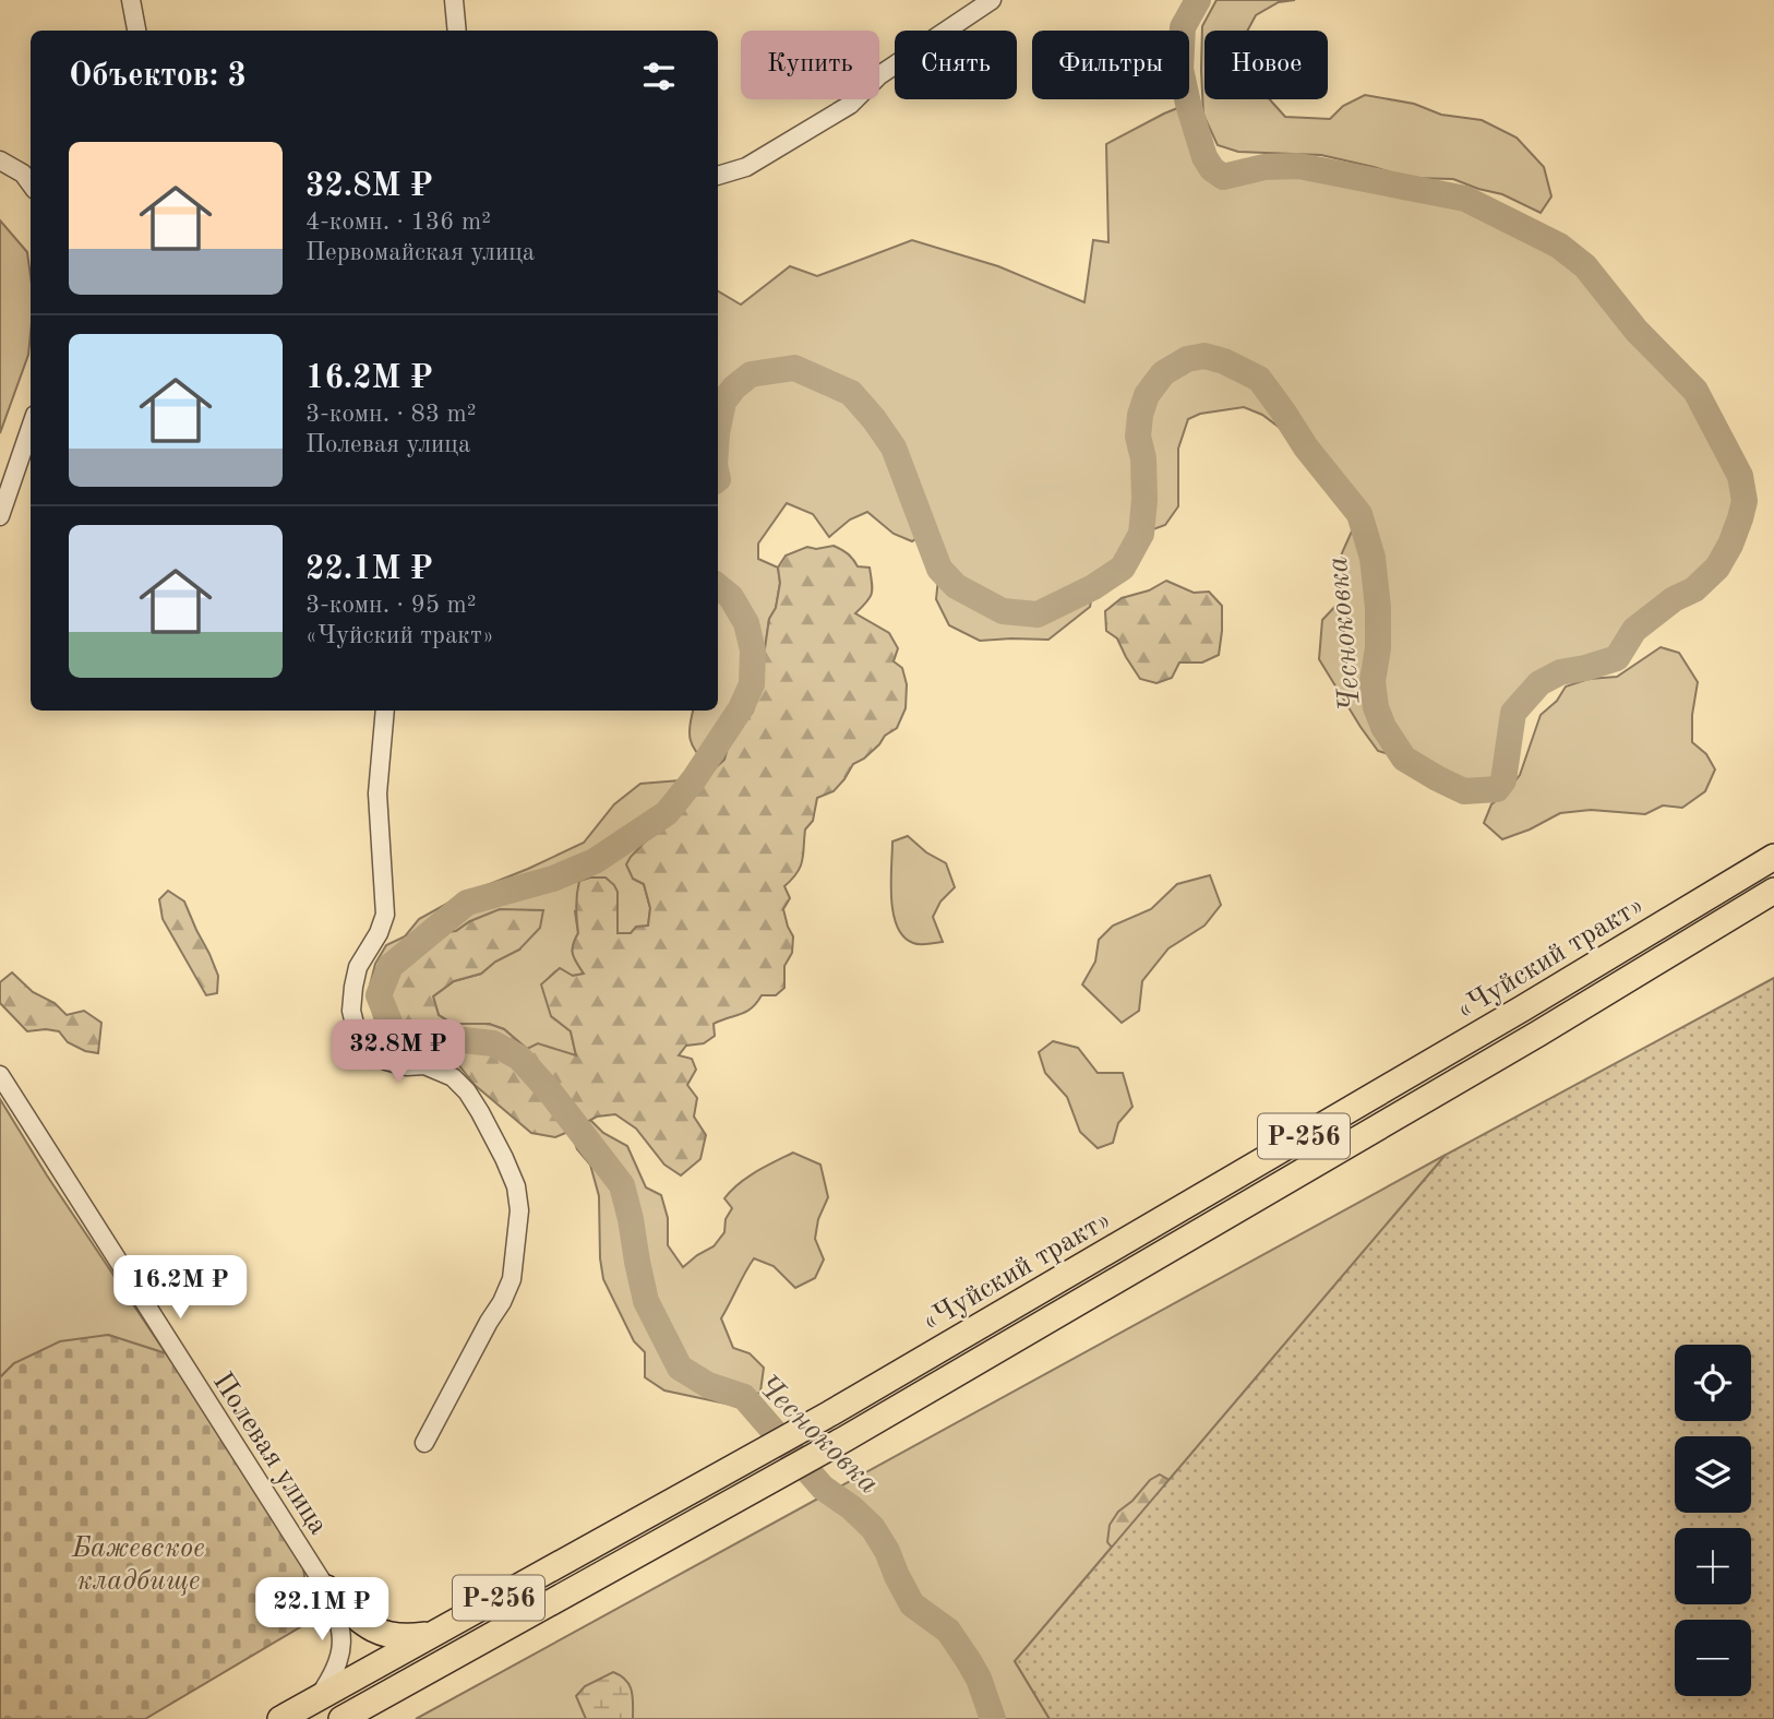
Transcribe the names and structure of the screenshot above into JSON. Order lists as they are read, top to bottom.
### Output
{
  "streets": {
    "highway": ["«Чуйский тракт»", "Р-256"],
    "street": ["Полевая улица"]
  },
  "crossings": [
    ["«Чуйский тракт»", "Полевая улица"]
  ],
  "water": ["Чесноковка"],
  "parks": ["Бажевское кладбище"],
  "page": {
    "chip": [
      "Купить",
      "Снять",
      "Фильтры",
      "Новое"
    ],
    "heading": "Объектов: 3",
    "list": [
      {
        "name": "32.8M ₽",
        "note": "4-комн. · 136 m² · Первомайская улица"
      },
      {
        "name": "16.2M ₽",
        "note": "3-комн. · 83 m² · Полевая улица"
      },
      {
        "name": "22.1M ₽",
        "note": "3-комн. · 95 m² · «Чуйский тракт»"
      }
    ],
    "price": ["32.8M ₽", "16.2M ₽", "22.1M ₽"],
    "map_buttons": ["+", "−"]
  }
}
